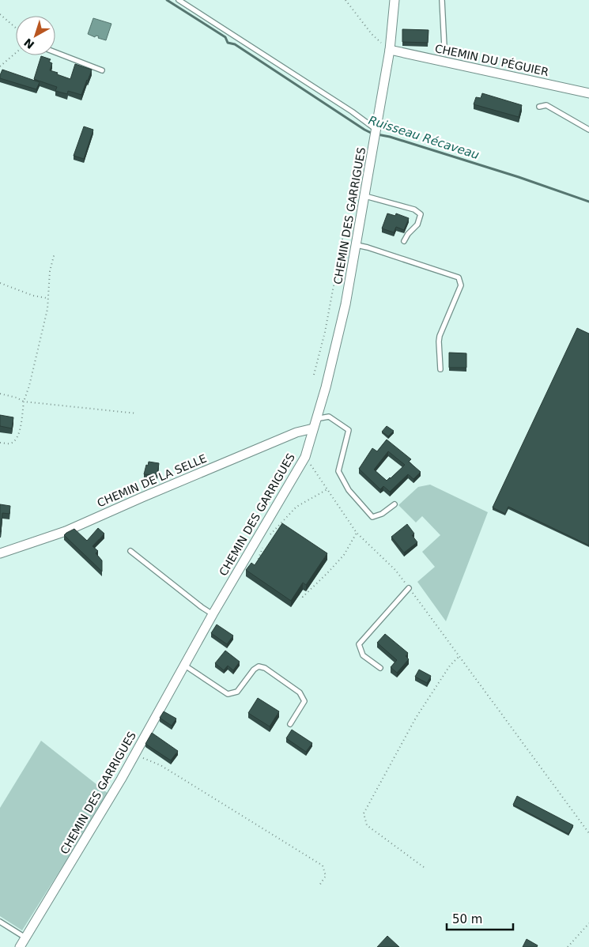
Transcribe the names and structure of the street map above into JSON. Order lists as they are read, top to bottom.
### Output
{
  "streets": {
    "street": ["CHEMIN DU PÉGUIER", "CHEMIN DES GARRIGUES", "CHEMIN DE LA SELLE"]
  },
  "crossings": [
    ["CHEMIN DU PÉGUIER", "CHEMIN DES GARRIGUES"],
    ["CHEMIN DES GARRIGUES", "CHEMIN DE LA SELLE"]
  ],
  "water": ["Ruisseau Récaveau"],
  "scale_bar": "50 m",
  "north": "bottom left"
}
